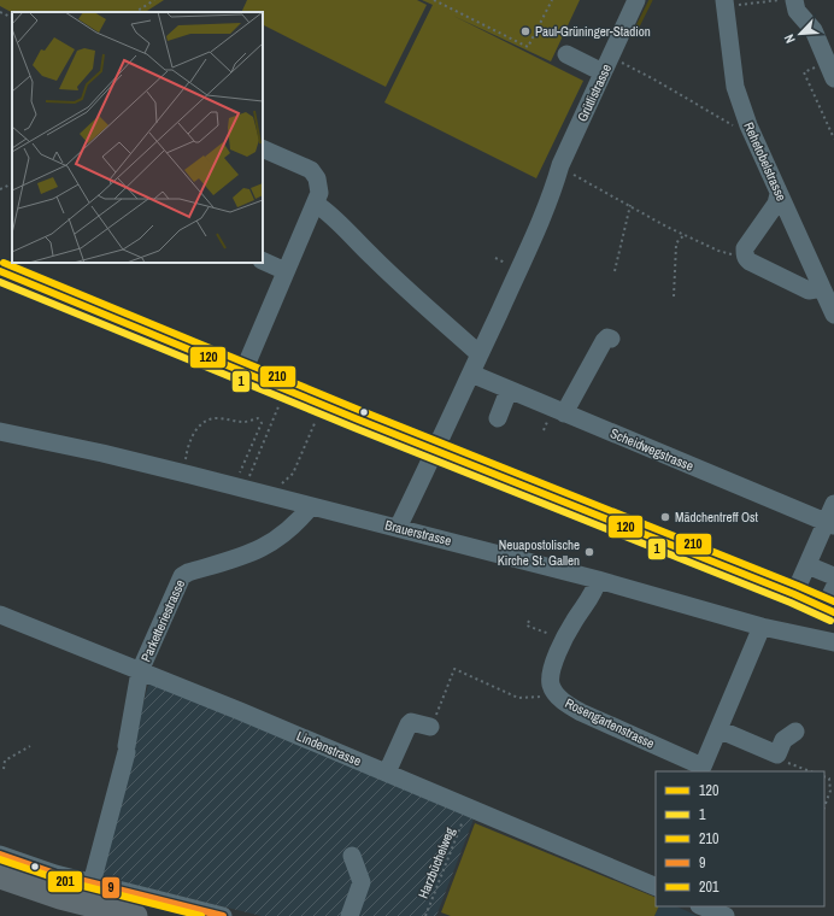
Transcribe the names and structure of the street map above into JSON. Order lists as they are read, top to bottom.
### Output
{
  "streets": {
    "street": [
      "Grütlistrasse",
      "Rehetobelstrasse",
      "Scheidwegstrasse",
      "Brauerstrasse",
      "Parketteriestrasse",
      "Rosengartenstrasse",
      "Lindenstrasse"
    ],
    "path": ["Harzbüchelweg"]
  },
  "crossings": [
    ["Grütlistrasse", "Scheidwegstrasse"],
    ["Grütlistrasse", "Brauerstrasse"],
    ["Brauerstrasse", "Parketteriestrasse"],
    ["Brauerstrasse", "Rosengartenstrasse"],
    ["Parketteriestrasse", "Lindenstrasse"]
  ],
  "places": ["Paul-Grüninger-Stadion", "Mädchentreff Ost", "Neuapostolische Kirche St. Gallen"],
  "lines": [
    "transit line 210",
    "transit line 120",
    "transit line 1",
    "transit line 9",
    "transit line 201"
  ],
  "legend": [
    "120",
    "1",
    "210",
    "9",
    "201"
  ],
  "north": "bottom left"
}
